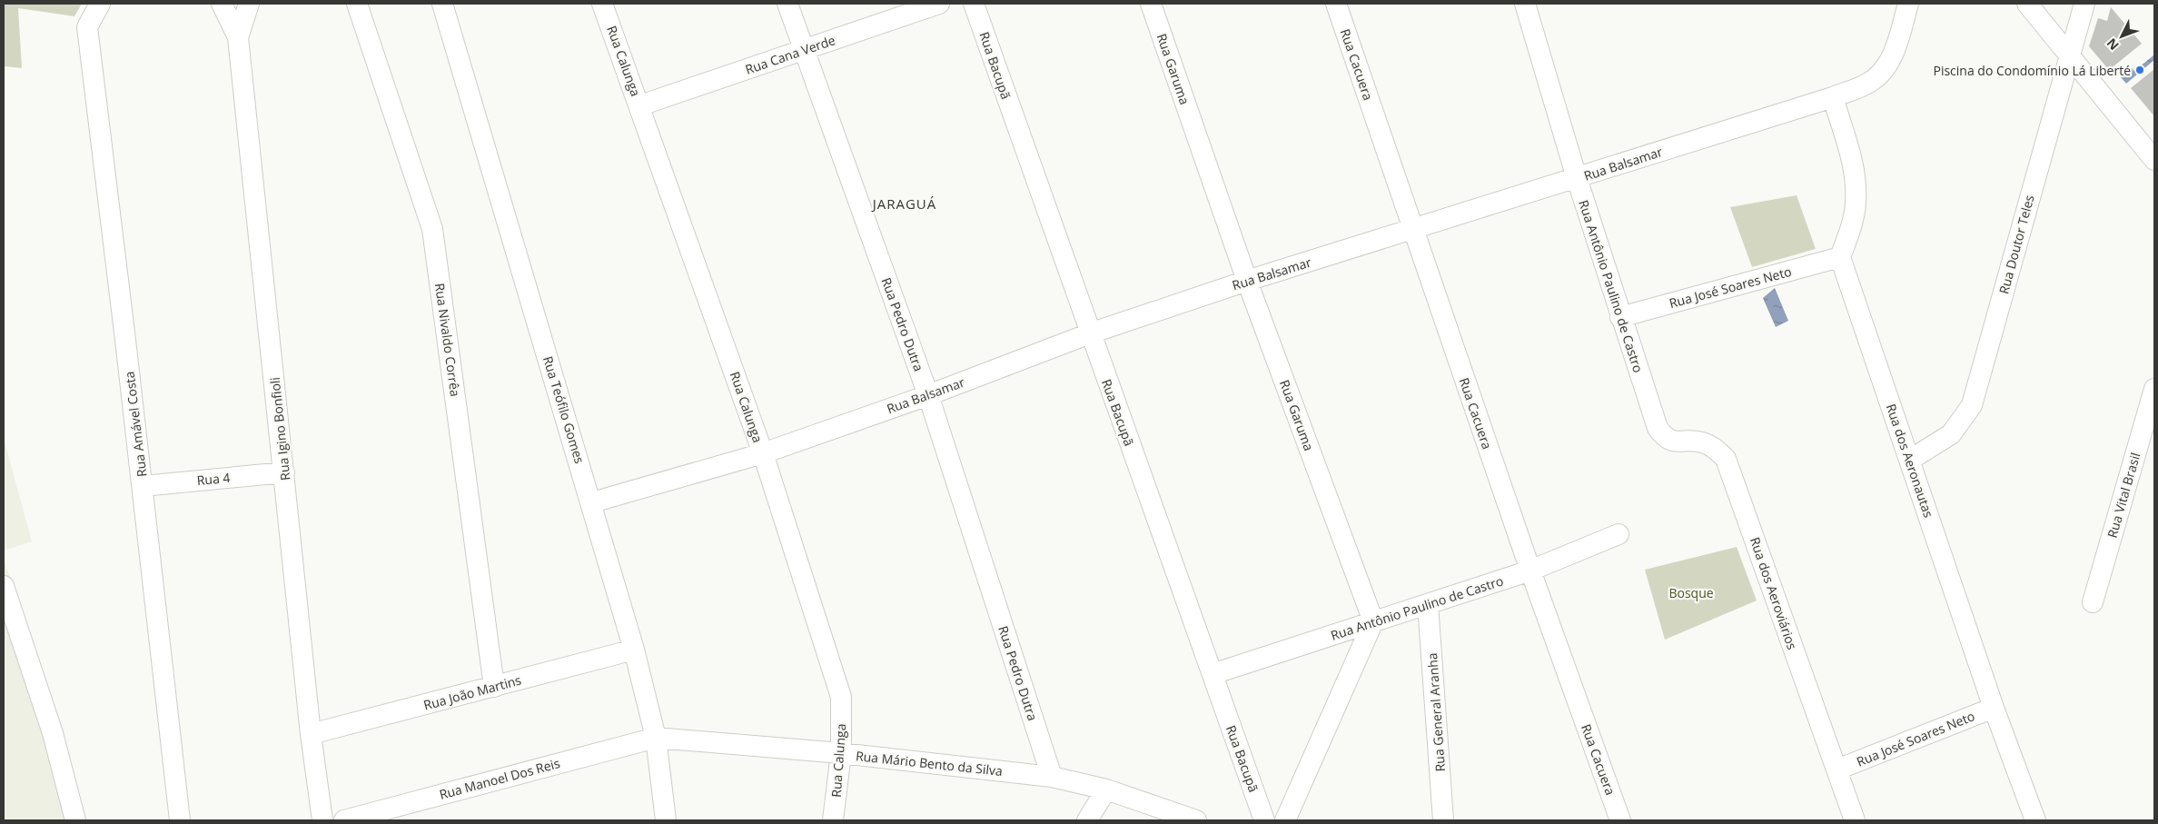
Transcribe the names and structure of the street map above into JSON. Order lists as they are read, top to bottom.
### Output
{
  "streets": {
    "street": [
      "Rua Cana Verde",
      "Rua Calunga",
      "Rua Cacuera",
      "Rua Bacupã",
      "Rua Garuma",
      "Rua Balsamar",
      "Rua Doutor Teles",
      "Rua Antônio Paulino de Castro",
      "Rua José Soares Neto",
      "Rua Pedro Dutra",
      "Rua Nivaldo Corrêa",
      "Rua Teófilo Gomes",
      "Rua Amável Costa",
      "Rua Igino Bonfioli",
      "Rua dos Aeronautas",
      "Rua 4",
      "Rua Vital Brasil",
      "Rua dos Aeroviários",
      "Rua João Martins",
      "Rua General Aranha",
      "Rua Mário Bento da Silva",
      "Rua Manoel Dos Reis"
    ]
  },
  "crossings": [
    ["Rua Cana Verde", "Rua Calunga"],
    ["Rua Cana Verde", "Rua Pedro Dutra"],
    ["Rua Calunga", "Rua Balsamar"],
    ["Rua Calunga", "Rua Mário Bento da Silva"],
    ["Rua Cacuera", "Rua Balsamar"],
    ["Rua Cacuera", "Rua Antônio Paulino de Castro"],
    ["Rua Bacupã", "Rua Balsamar"],
    ["Rua Bacupã", "Rua Antônio Paulino de Castro"],
    ["Rua Garuma", "Rua Balsamar"],
    ["Rua Garuma", "Rua Antônio Paulino de Castro"],
    ["Rua Balsamar", "Rua Antônio Paulino de Castro"],
    ["Rua Balsamar", "Rua Pedro Dutra"],
    ["Rua Balsamar", "Rua Teófilo Gomes"],
    ["Rua Doutor Teles", "Rua dos Aeronautas"],
    ["Rua Antônio Paulino de Castro", "Rua José Soares Neto"],
    ["Rua Antônio Paulino de Castro", "Rua dos Aeroviários"],
    ["Rua Antônio Paulino de Castro", "Rua General Aranha"],
    ["Rua José Soares Neto", "Rua dos Aeronautas"],
    ["Rua José Soares Neto", "Rua dos Aeroviários"],
    ["Rua Pedro Dutra", "Rua Mário Bento da Silva"],
    ["Rua Nivaldo Corrêa", "Rua João Martins"],
    ["Rua Teófilo Gomes", "Rua João Martins"],
    ["Rua Teófilo Gomes", "Rua Mário Bento da Silva"],
    ["Rua Teófilo Gomes", "Rua Manoel Dos Reis"],
    ["Rua Amável Costa", "Rua 4"],
    ["Rua Igino Bonfioli", "Rua 4"],
    ["Rua Igino Bonfioli", "Rua João Martins"],
    ["Rua Mário Bento da Silva", "Rua Manoel Dos Reis"]
  ],
  "districts": ["JARAGUÁ"],
  "parks": ["Bosque"],
  "places": ["Piscina do Condomínio Lá Liberté"],
  "north": "bottom left"
}
